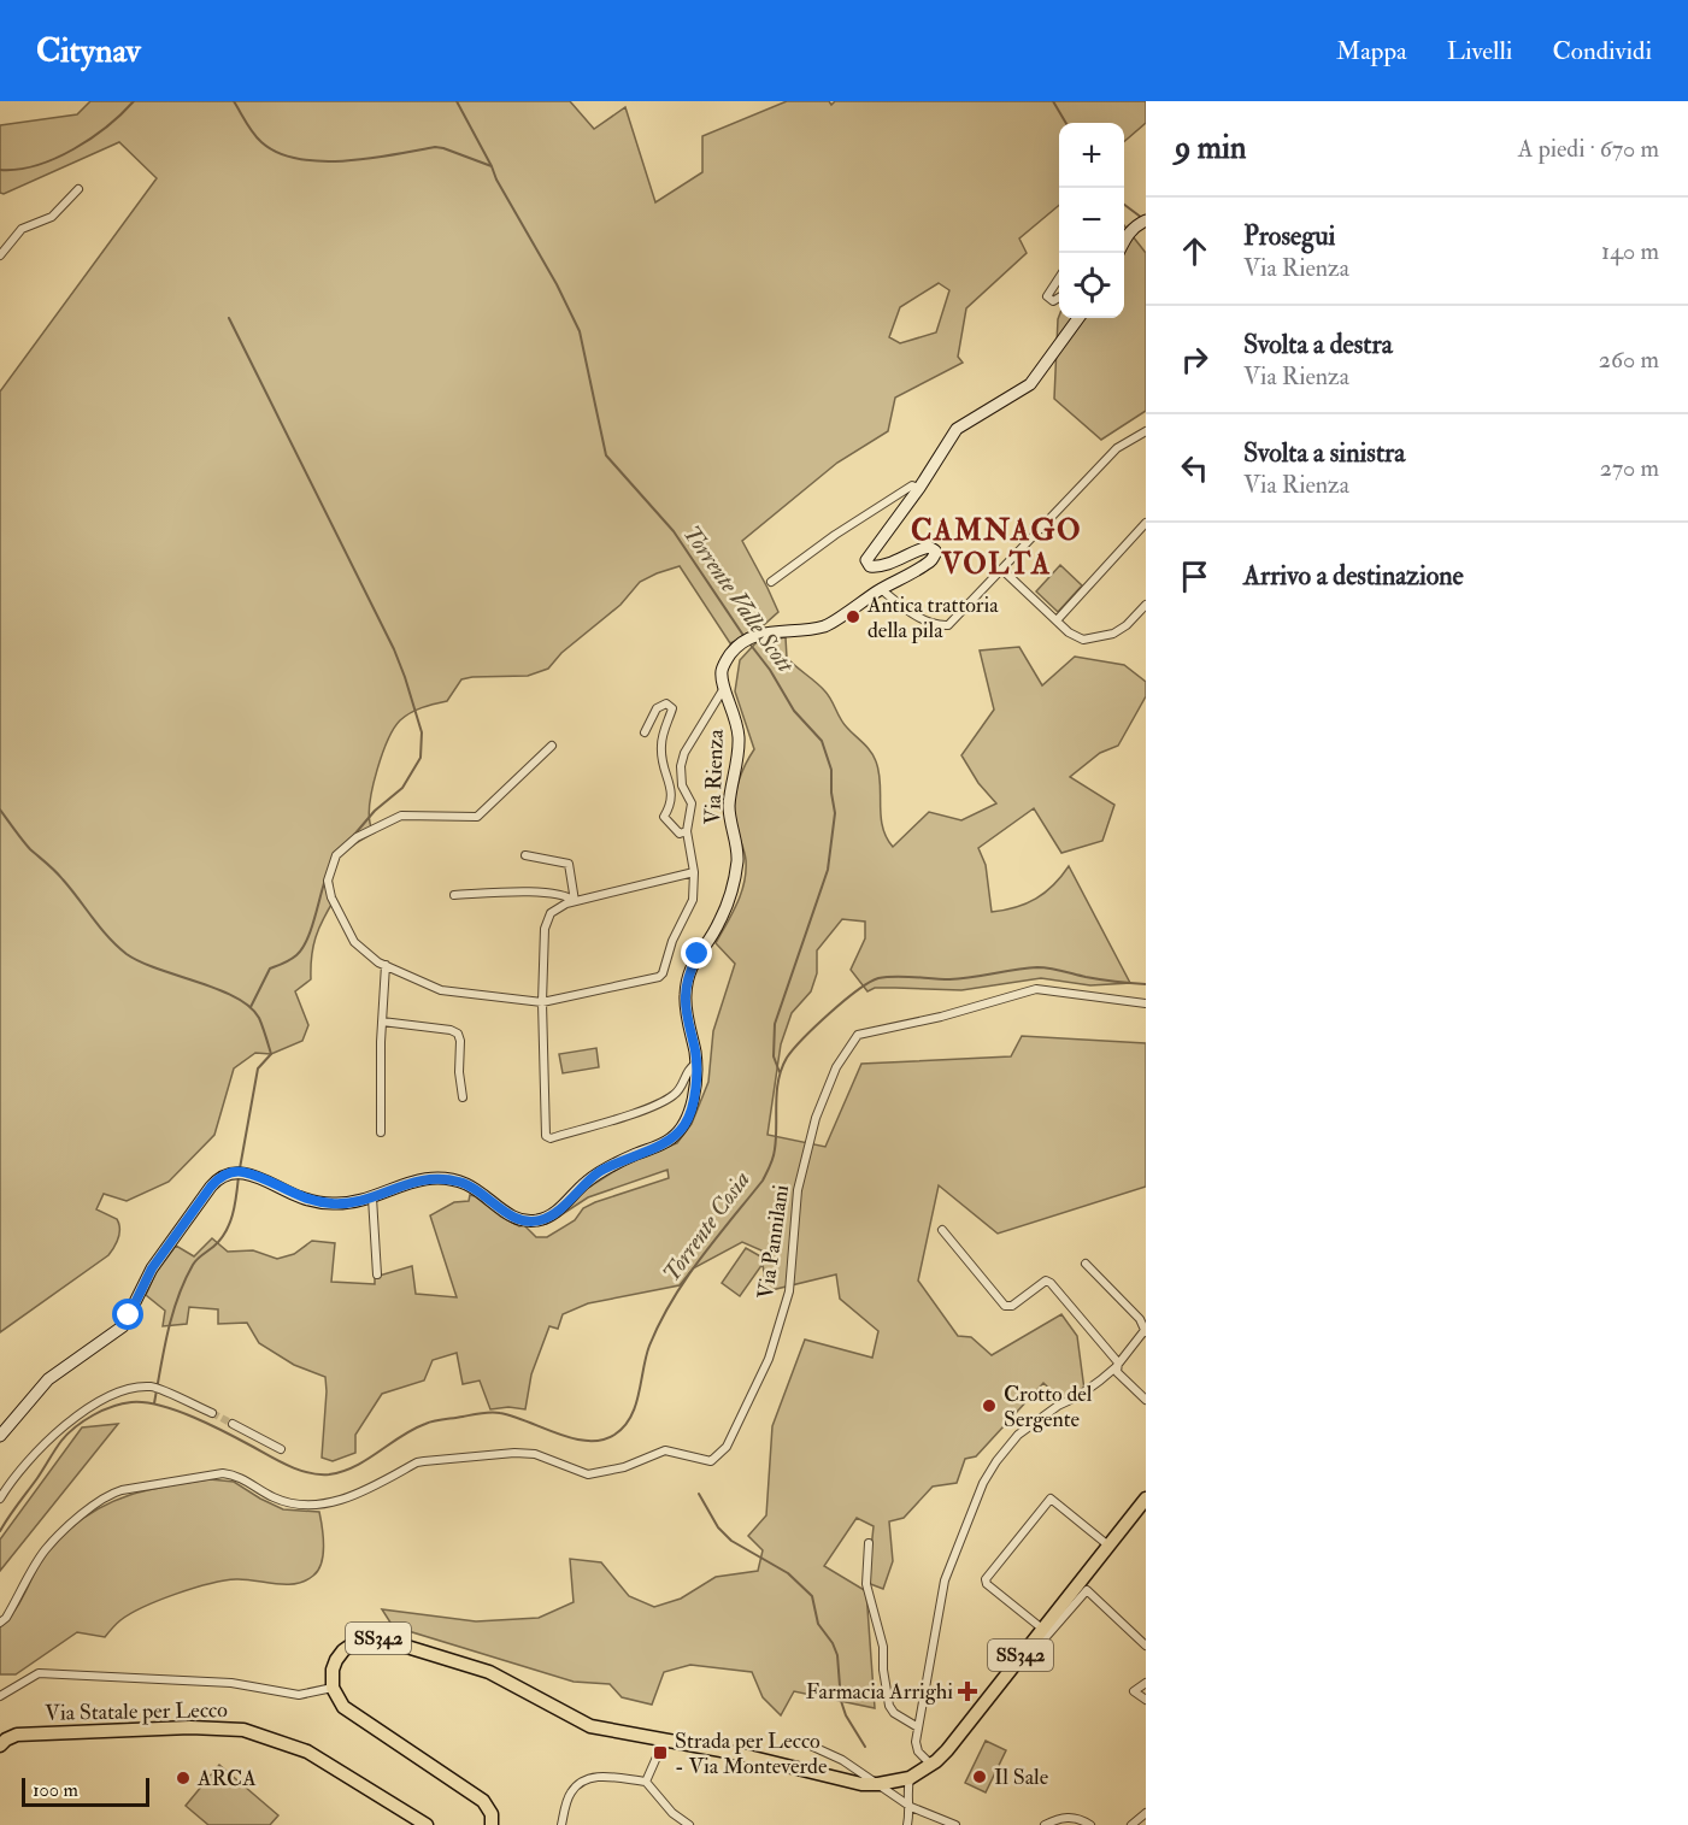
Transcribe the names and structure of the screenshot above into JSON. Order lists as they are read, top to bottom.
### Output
{
  "streets": {
    "main road": ["SS342", "Via Statale per Lecco"],
    "street": ["Via Rienza", "Via Pannilani"]
  },
  "districts": ["CAMNAGO VOLTA"],
  "water": ["Torrente Valle Scott", "Torrente Cosia"],
  "places": {
    "other": [
      "Antica trattoria della pila",
      "Crotto del Sergente",
      "Il Sale",
      "ARCA"
    ],
    "health": ["Farmacia Arrighi"],
    "transit": ["Strada per Lecco - Via Monteverde"]
  },
  "scale_bar": "100 m",
  "page": {
    "header": "Citynav",
    "nav": ["Mappa", "Livelli", "Condividi"],
    "heading": ["9 min", "A piedi · 670 m"],
    "map_buttons": ["+", "−"],
    "list": [
      ["Prosegui", "Via Rienza", "140 m"],
      ["Svolta a destra", "Via Rienza", "260 m"],
      ["Svolta a sinistra", "Via Rienza", "270 m"],
      "Arrivo a destinazione"
    ],
    "scale": "100 m"
  }
}
